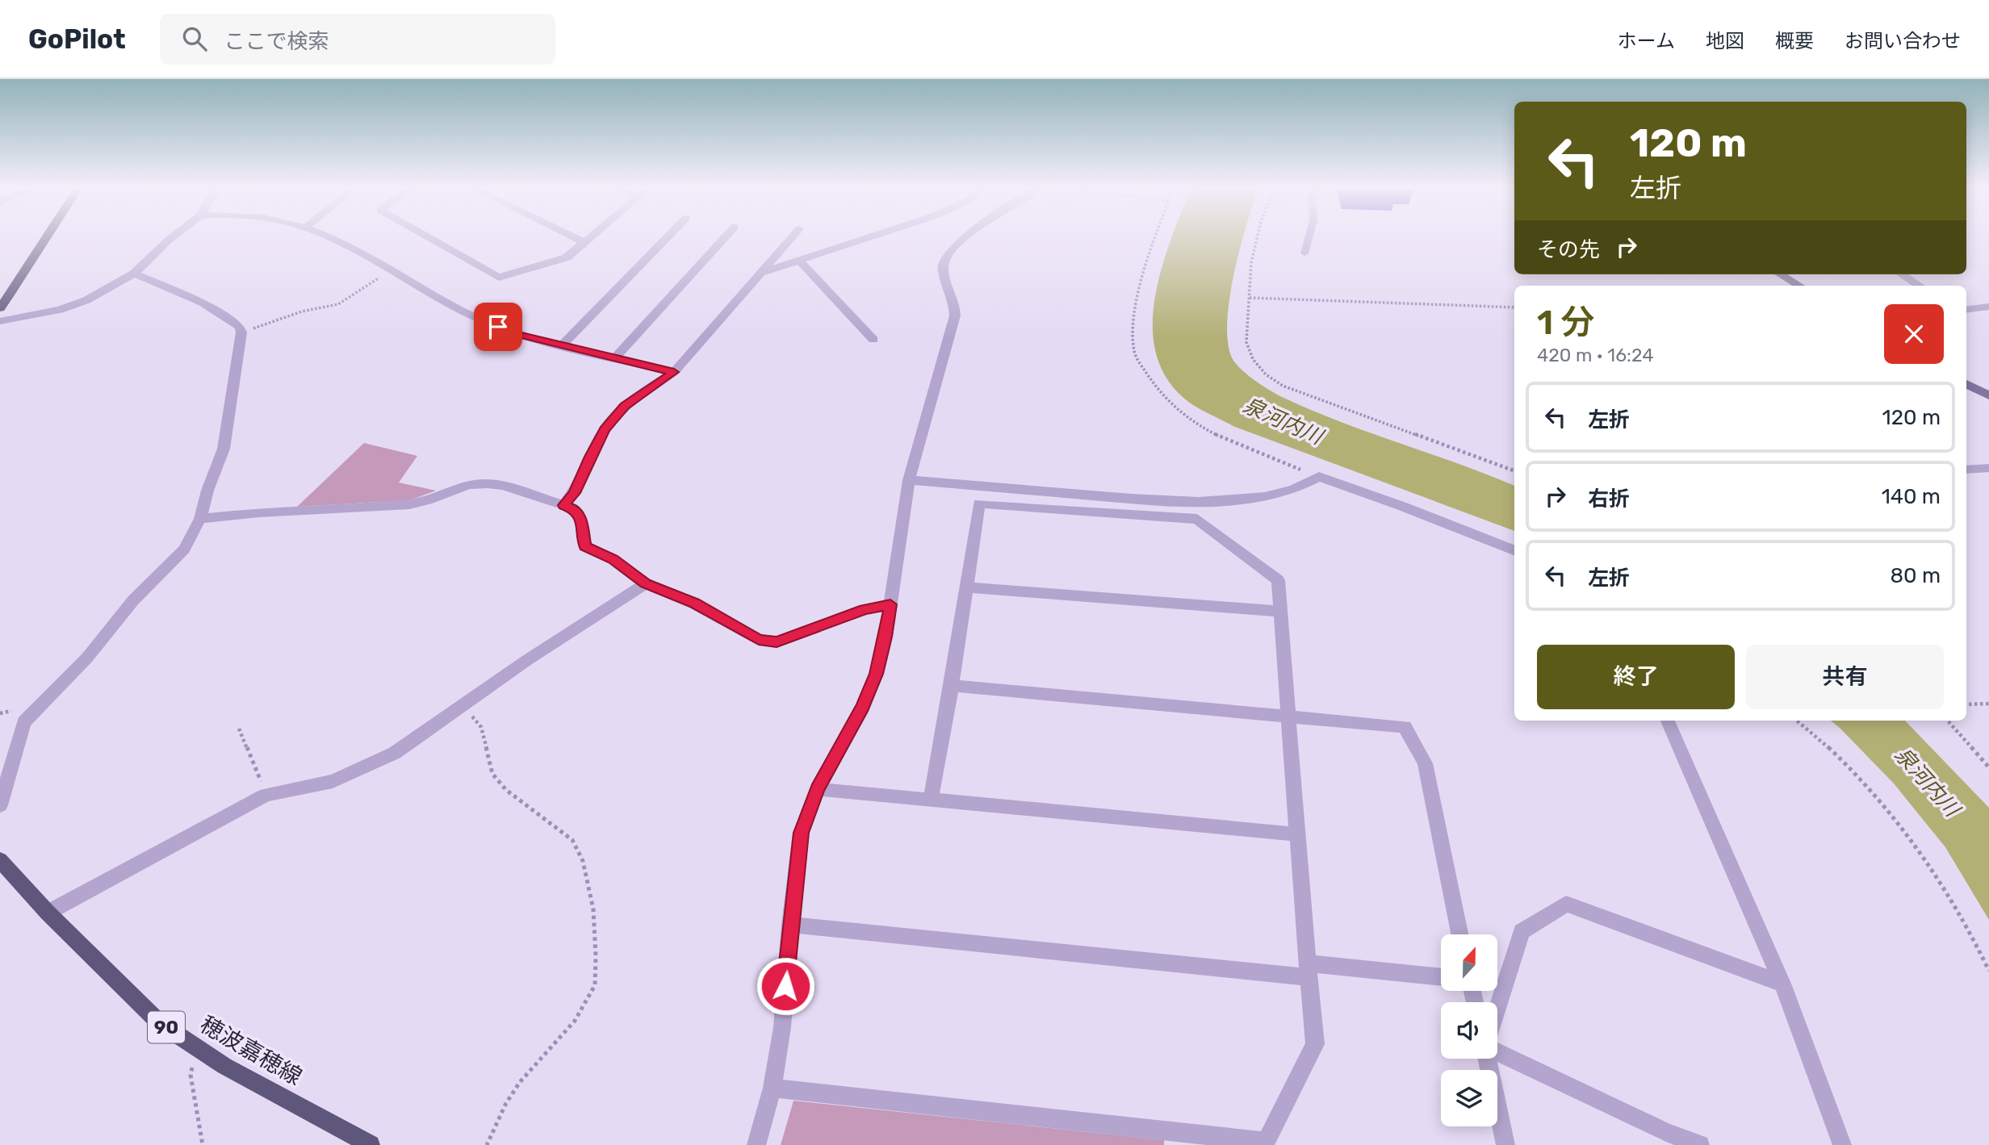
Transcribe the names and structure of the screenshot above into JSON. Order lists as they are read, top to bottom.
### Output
{
  "streets": {
    "main road": ["90", "穂波嘉穂線"]
  },
  "water": ["泉河内川"],
  "north": "top",
  "page": {
    "header": "GoPilot",
    "search": "ここで検索",
    "nav": [
      "ホーム",
      "地図",
      "概要",
      "お問い合わせ"
    ],
    "turn": ["120 m", "左折"],
    "then": "その先",
    "heading": ["1 分", "420 m · 16:24"],
    "list": [
      {
        "name": "左折",
        "value": "120 m"
      },
      {
        "name": "右折",
        "value": "140 m"
      },
      {
        "name": "左折",
        "value": "80 m"
      }
    ],
    "buttons": ["終了", "共有"]
  }
}
